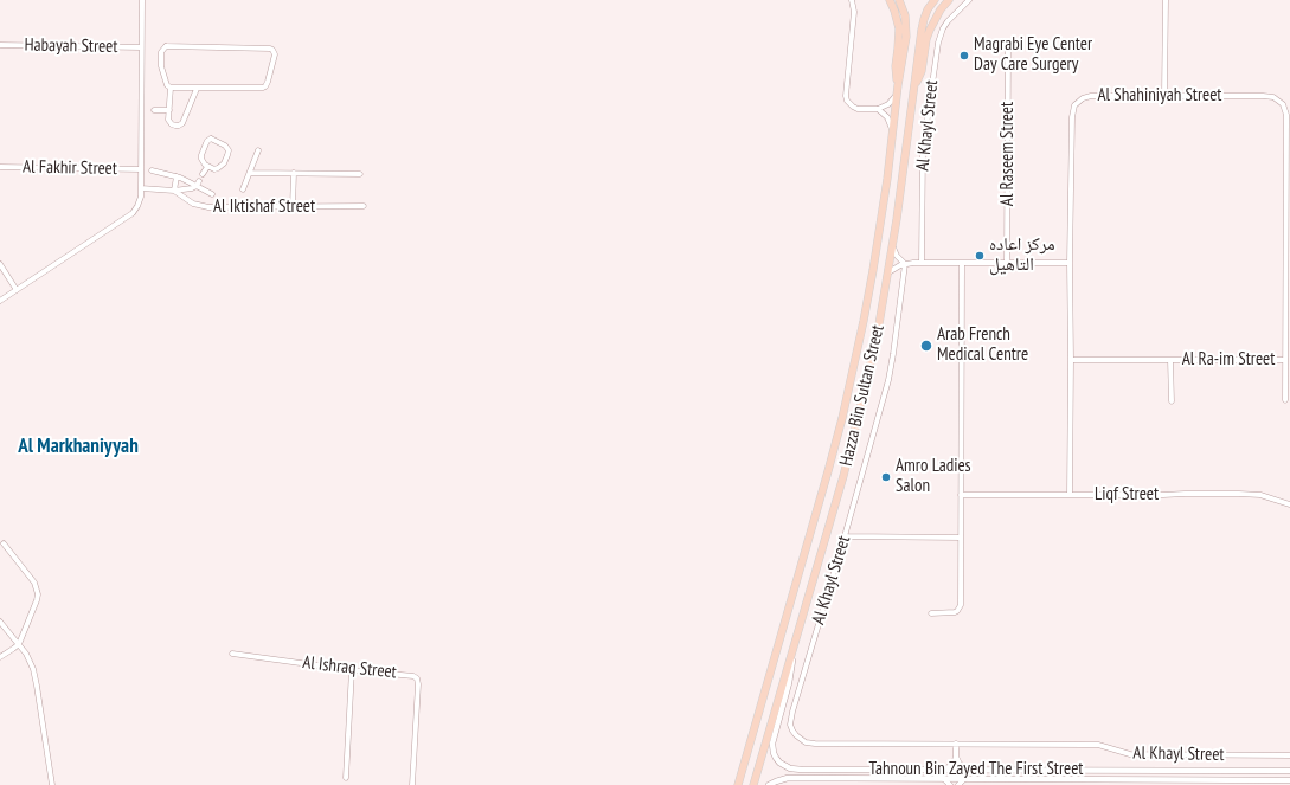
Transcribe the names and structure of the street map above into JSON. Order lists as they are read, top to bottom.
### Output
{
  "streets": {
    "main road": ["Hazza Bin Sultan Street"],
    "street": [
      "Habayah Street",
      "Al Shahiniyah Street",
      "Al Khayl Street",
      "Al Raseem Street",
      "Al Fakhir Street",
      "Al Iktishaf Street",
      "Al Ra-im Street",
      "Liqf Street",
      "Al Ishraq Street",
      "Tahnoun Bin Zayed The First Street"
    ]
  },
  "crossings": [
    ["Al Shahiniyah Street", "Al Ra-im Street"],
    ["Al Shahiniyah Street", "Liqf Street"],
    ["Hazza Bin Sultan Street", "Tahnoun Bin Zayed The First Street"]
  ],
  "districts": ["Al Markhaniyyah"],
  "places": [
    "Magrabi Eye Center Day Care Surgery",
    "مركز اعاده التاهيل",
    "Arab French Medical Centre",
    "Amro Ladies Salon"
  ]
}
